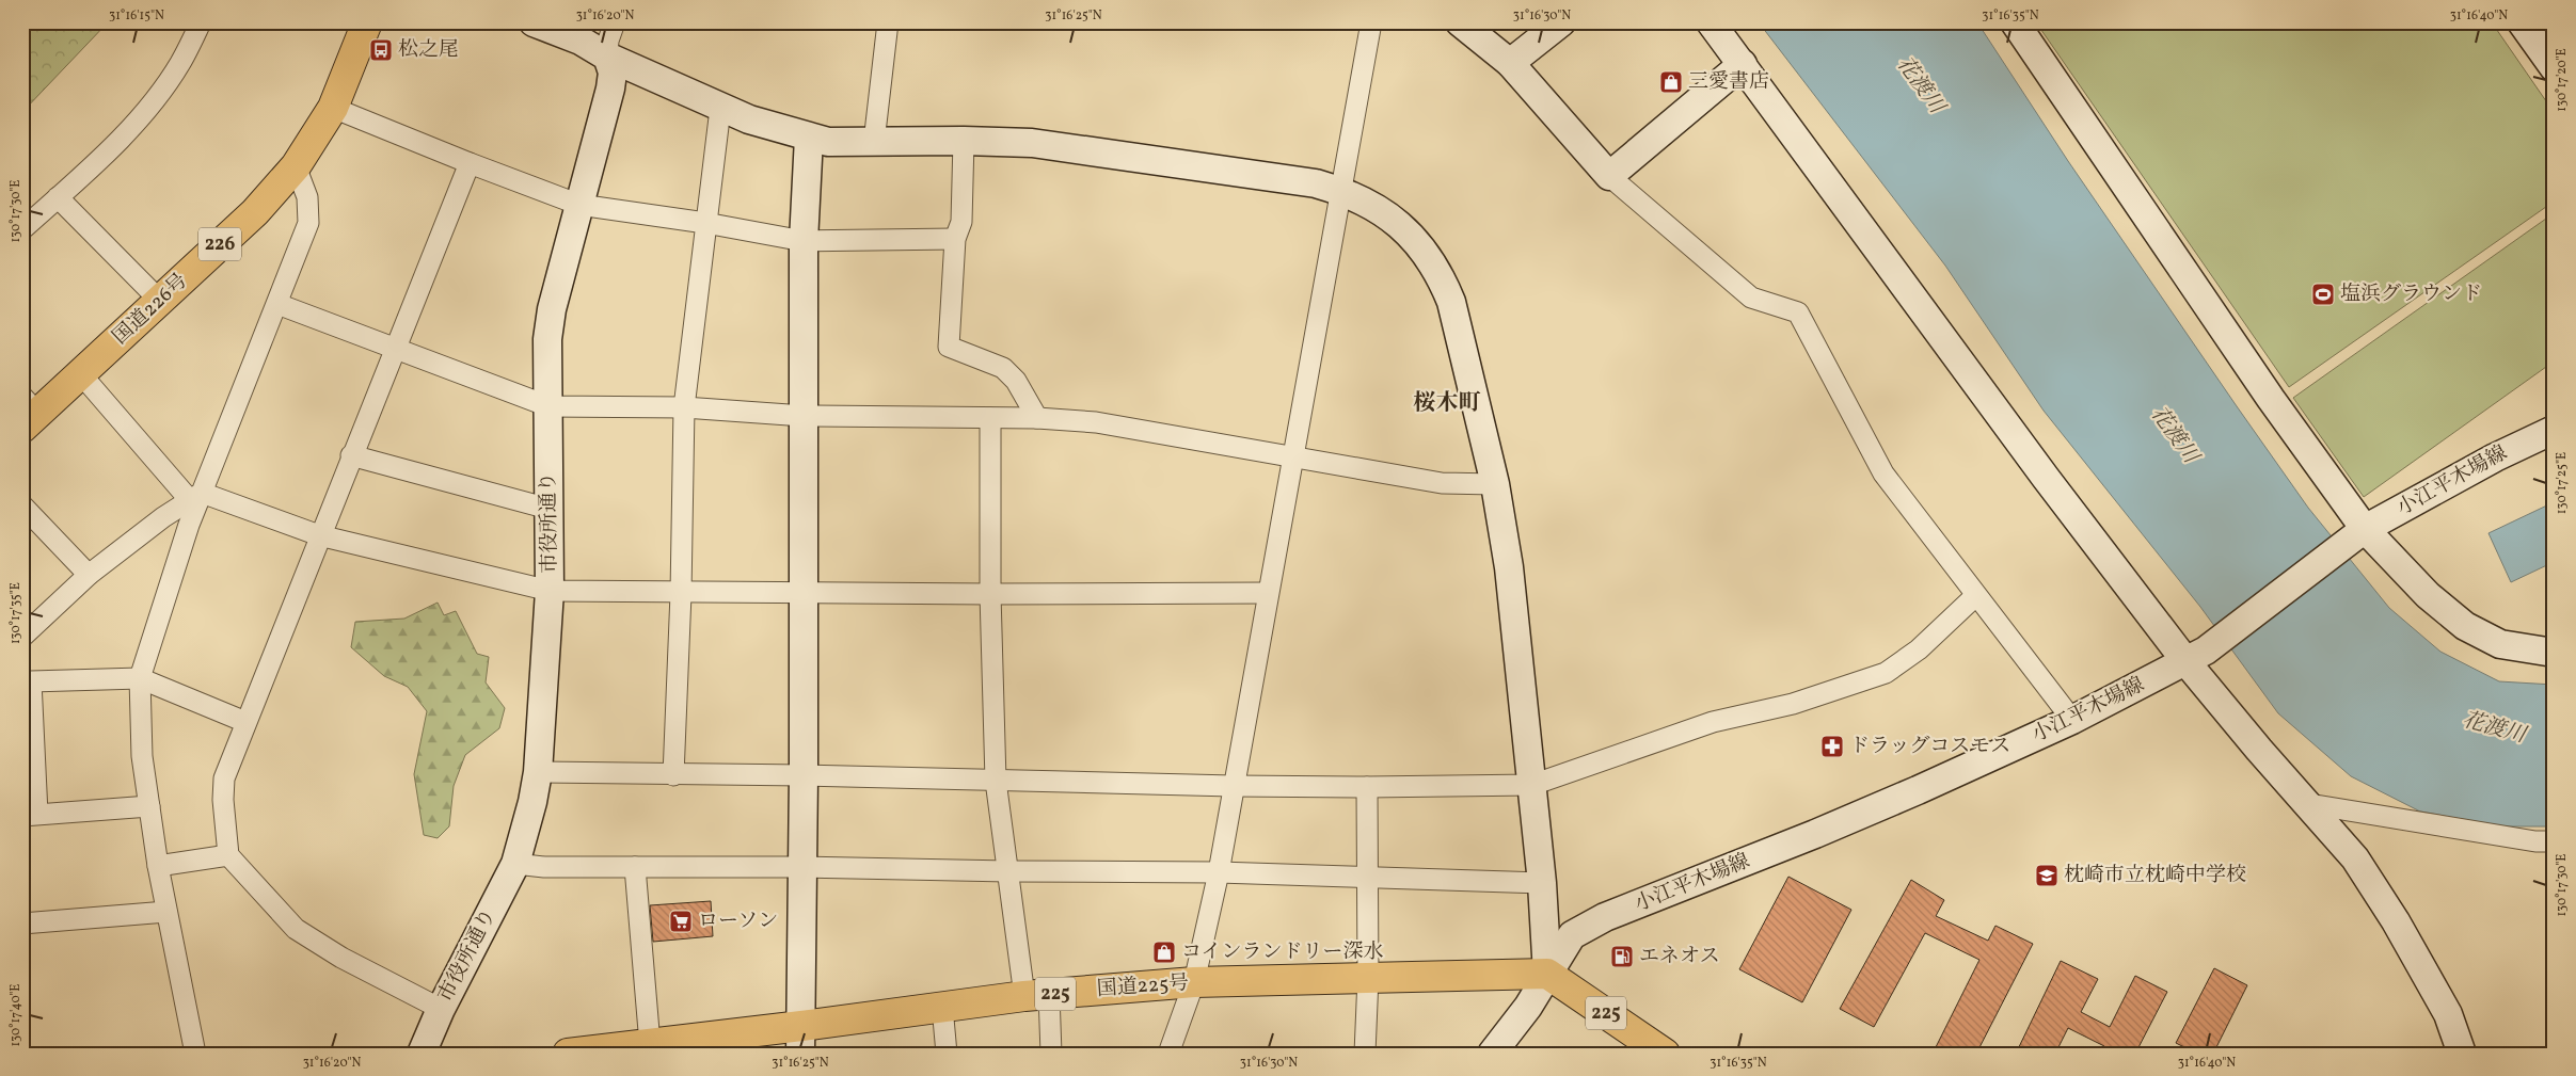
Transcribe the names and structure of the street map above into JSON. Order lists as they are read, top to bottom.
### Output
{
  "streets": {
    "highway": [
      "226",
      "国道226号",
      "国道225号",
      "225"
    ],
    "street": ["小江平木場線", "市役所通り"]
  },
  "crossings": [
    ["小江平木場線", "国道225号"],
    ["小江平木場線", "225"],
    ["国道225号", "225"]
  ],
  "districts": ["桜木町"],
  "water": ["花渡川"],
  "places": {
    "bus stop": ["松之尾"],
    "shop": ["三愛書店", "コインランドリー深水"],
    "sports": ["塩浜グラウンド"],
    "pharmacy": ["ドラッグコスモス"],
    "school or university": ["枕崎市立枕崎中学校"],
    "supermarket": ["ローソン"],
    "fuel station": ["エネオス"]
  },
  "coordinates": [
    "31°16'15\"N",
    "31°16'20\"N",
    "31°16'25\"N",
    "31°16'30\"N",
    "31°16'35\"N",
    "31°16'40\"N",
    "130°17'20\"E",
    "130°17'30\"E",
    "130°17'25\"E",
    "130°17'35\"E",
    "130°17'40\"E"
  ]
}
